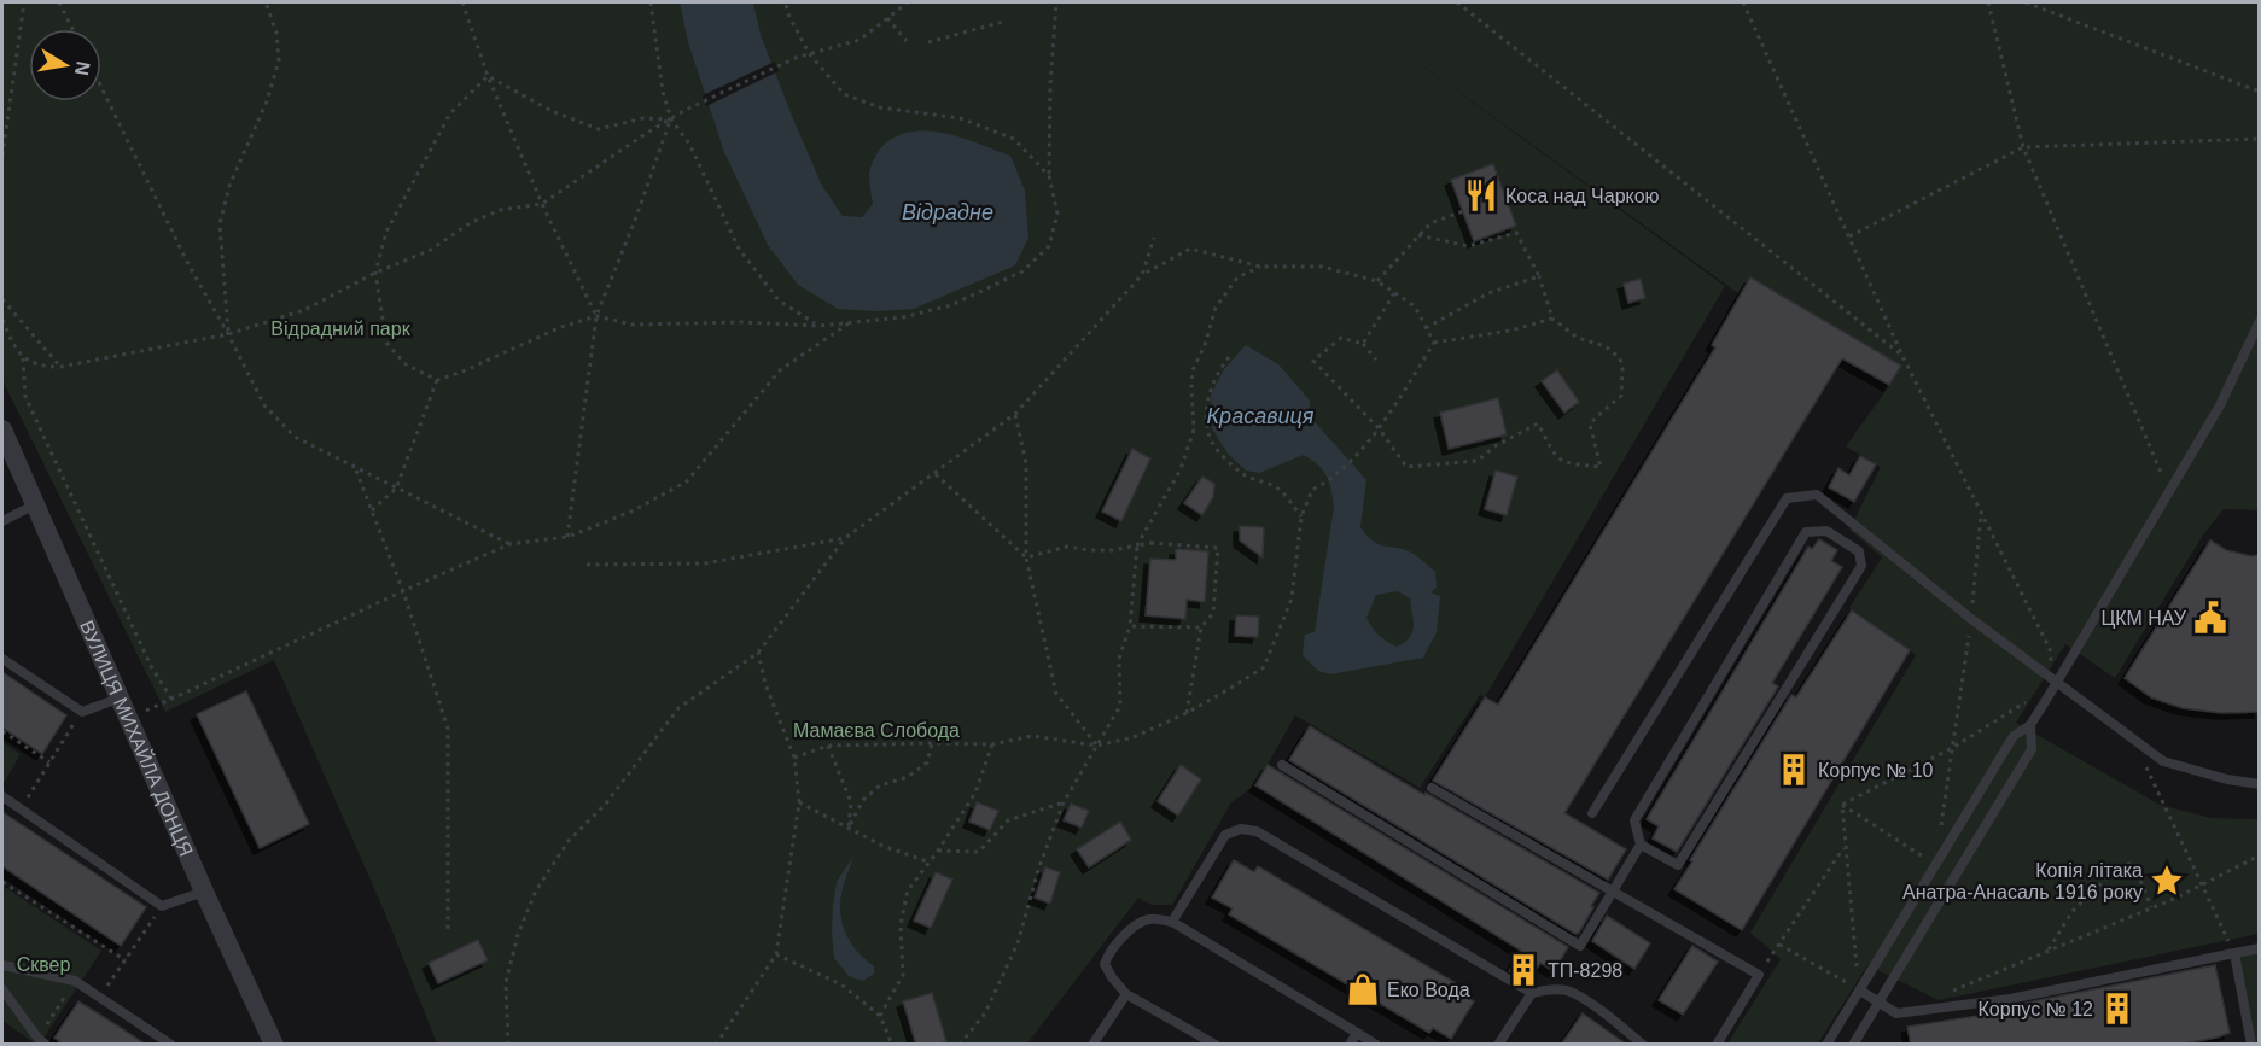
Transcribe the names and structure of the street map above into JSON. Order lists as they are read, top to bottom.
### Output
{
  "streets": {
    "street": ["ВУЛИЦЯ МИХАЙЛА ДОНЦЯ"]
  },
  "water": ["Відрадне", "Красавиця"],
  "parks": ["Відрадний парк", "Мамаєва Слобода", "Сквер"],
  "places": {
    "restaurant": ["Коса над Чаркою"],
    "public building": ["ЦКМ НАУ"],
    "building": ["Корпус № 10", "ТП-8298", "Корпус № 12"],
    "place": ["Копія літака Анатра-Анасаль 1916 року"],
    "shop": ["Еко Вода"]
  },
  "north": "right"
}
